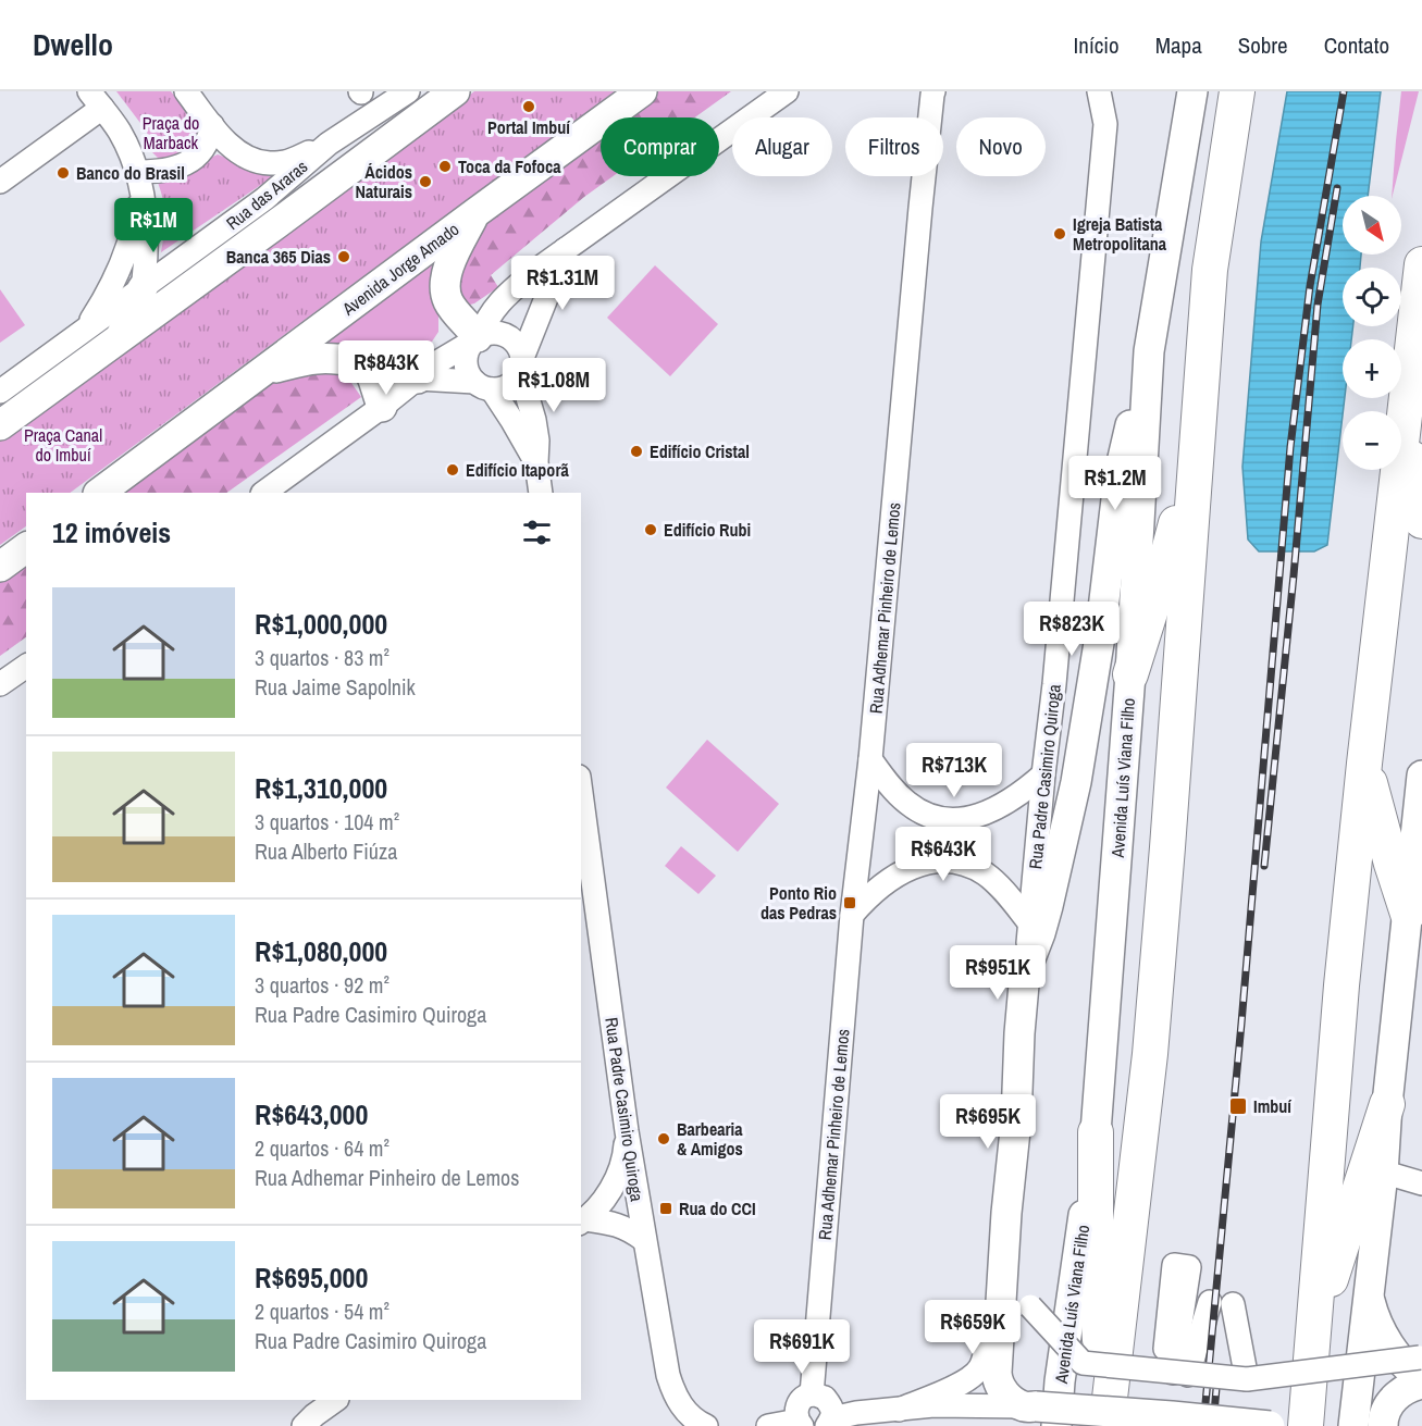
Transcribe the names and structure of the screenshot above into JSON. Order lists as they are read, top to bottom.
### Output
{
  "streets": {
    "main road": ["Avenida Jorge Amado", "Rua Padre Casimiro Quiroga", "Avenida Luís Viana Filho"],
    "street": ["Rua das Araras", "Rua Adhemar Pinheiro de Lemos"]
  },
  "crossings": [
    ["Rua Padre Casimiro Quiroga", "Avenida Luís Viana Filho"]
  ],
  "parks": ["Praça do Marback", "Praça Canal do Imbuí"],
  "places": {
    "other": [
      "Portal Imbuí",
      "Toca da Fofoca",
      "Banco do Brasil",
      "Ácidos Naturais",
      "Igreja Batista Metropolitana",
      "Banca 365 Dias",
      "Edifício Cristal",
      "Edifício Itaporã",
      "Edifício Rubi",
      "Barbearia & Amigos"
    ],
    "transit": ["Ponto Rio das Pedras", "Imbuí", "Rua do CCI"]
  },
  "north": "bottom right",
  "page": {
    "header": "Dwello",
    "nav": [
      "Início",
      "Mapa",
      "Sobre",
      "Contato"
    ],
    "chip": [
      "Comprar",
      "Alugar",
      "Filtros",
      "Novo"
    ],
    "map_buttons": ["+", "−"],
    "price": [
      "R$1M",
      "R$1.31M",
      "R$843K",
      "R$1.08M",
      "R$1.2M",
      "R$823K",
      "R$713K",
      "R$643K",
      "R$951K",
      "R$695K",
      "R$659K",
      "R$691K"
    ],
    "heading": "12 imóveis",
    "list": [
      {
        "name": "R$1,000,000",
        "note": "3 quartos · 83 m² · Rua Jaime Sapolnik"
      },
      {
        "name": "R$1,310,000",
        "note": "3 quartos · 104 m² · Rua Alberto Fiúza"
      },
      {
        "name": "R$1,080,000",
        "note": "3 quartos · 92 m² · Rua Padre Casimiro Quiroga"
      },
      {
        "name": "R$643,000",
        "note": "2 quartos · 64 m² · Rua Adhemar Pinheiro de Lemos"
      },
      {
        "name": "R$695,000",
        "note": "2 quartos · 54 m² · Rua Padre Casimiro Quiroga"
      }
    ]
  }
}
